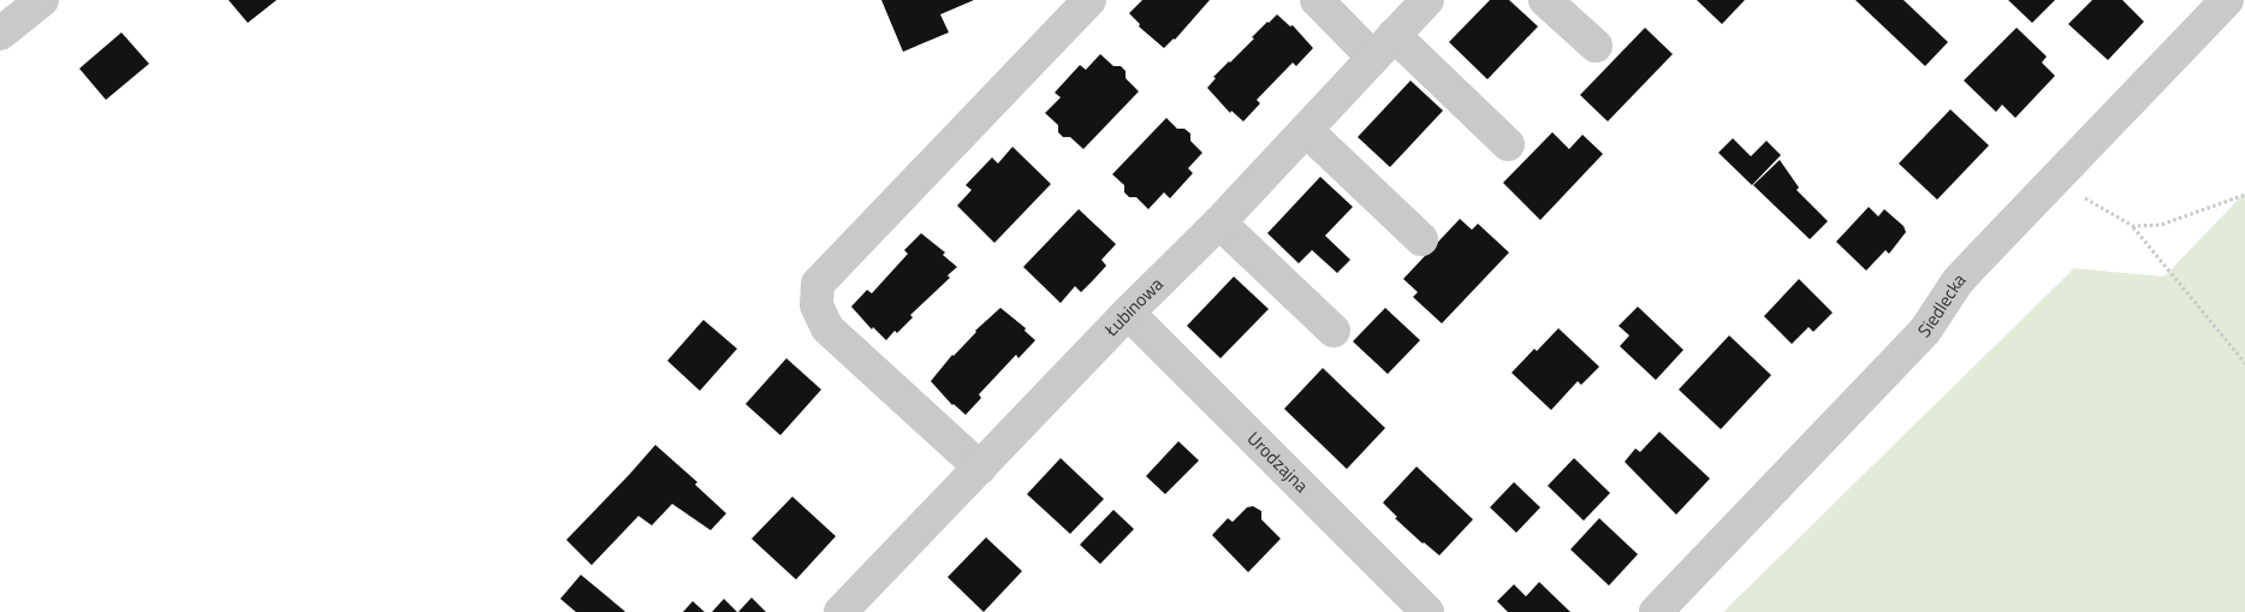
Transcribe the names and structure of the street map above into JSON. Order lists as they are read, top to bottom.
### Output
{
  "streets": {
    "street": ["Siedlecka", "Łubinowa", "Urodzajna"]
  },
  "crossings": [
    ["Łubinowa", "Urodzajna"]
  ]
}
